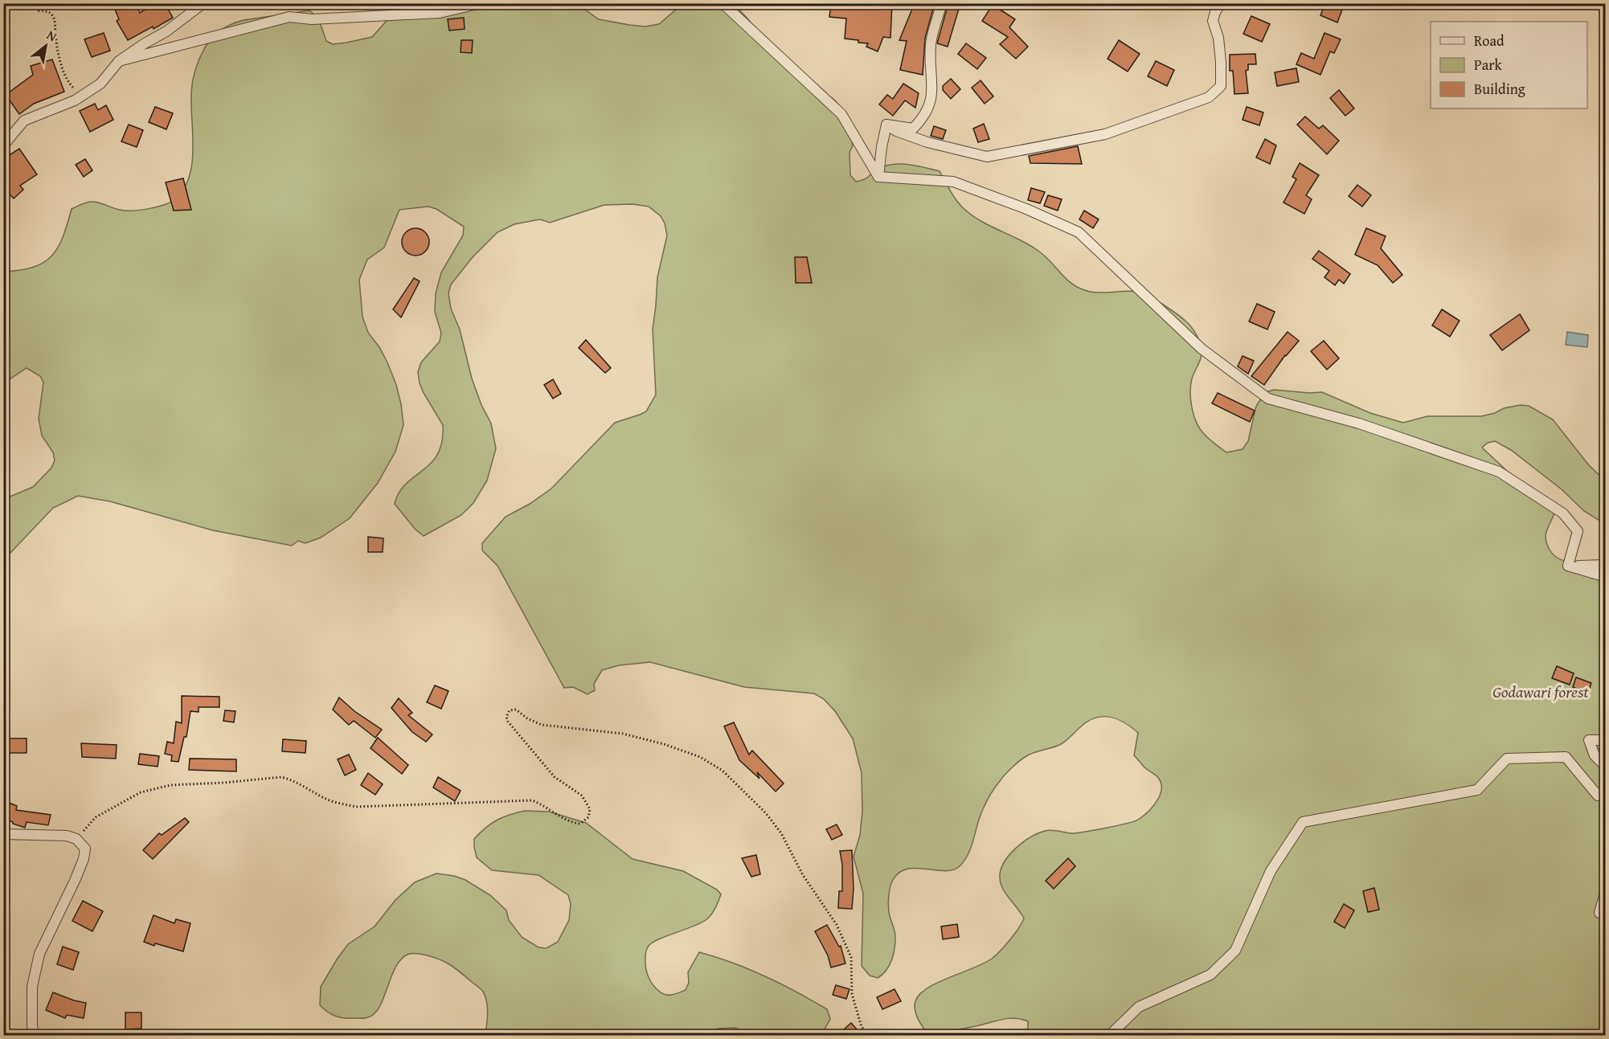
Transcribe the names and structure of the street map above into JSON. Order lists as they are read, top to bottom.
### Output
{
  "parks": ["Godawari forest"],
  "legend": ["Road", "Park", "Building"],
  "north": "top right"
}
